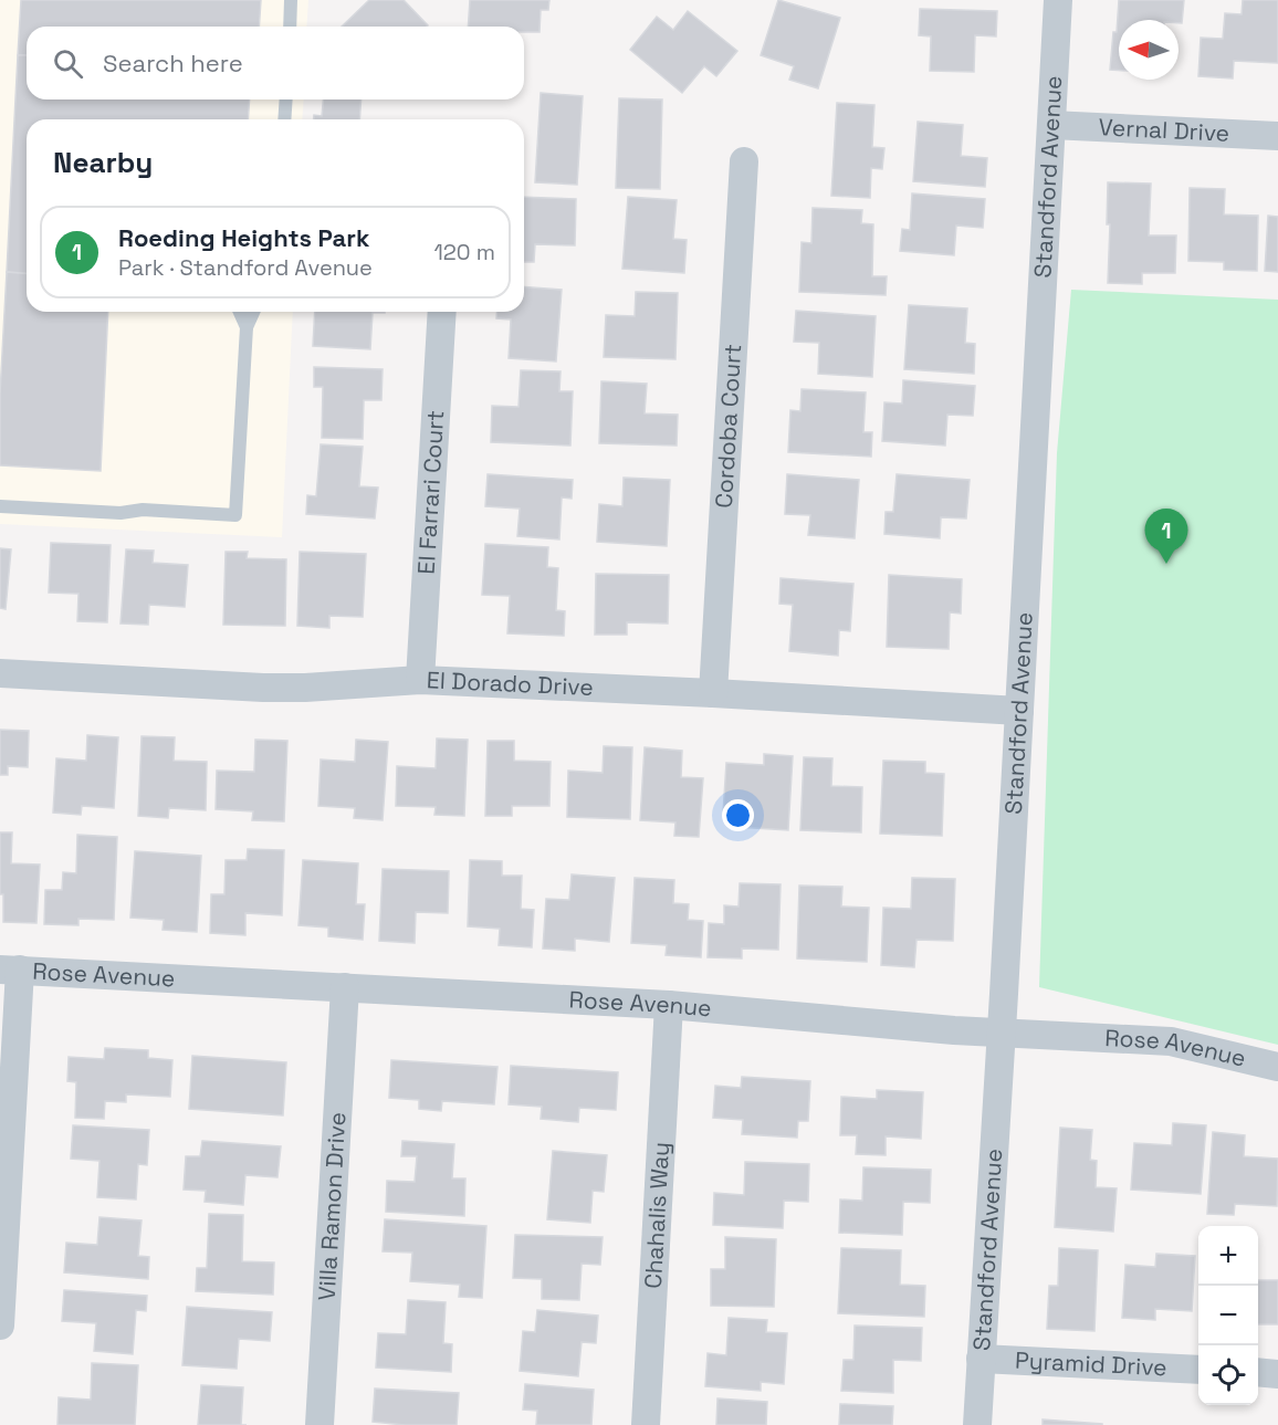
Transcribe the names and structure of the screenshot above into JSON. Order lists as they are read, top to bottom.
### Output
{
  "streets": {
    "street": [
      "Vernal Drive",
      "Standford Avenue",
      "Cordoba Court",
      "El Farrari Court",
      "El Dorado Drive",
      "Rose Avenue",
      "Villa Ramon Drive",
      "Chahalis Way",
      "Pyramid Drive"
    ]
  },
  "crossings": [
    ["Vernal Drive", "Standford Avenue"],
    ["Standford Avenue", "El Dorado Drive"],
    ["Standford Avenue", "Rose Avenue"],
    ["Standford Avenue", "Pyramid Drive"],
    ["Cordoba Court", "El Dorado Drive"],
    ["El Farrari Court", "El Dorado Drive"],
    ["Rose Avenue", "Villa Ramon Drive"],
    ["Rose Avenue", "Chahalis Way"]
  ],
  "north": "left",
  "page": {
    "search": "Search here",
    "heading": "Nearby",
    "list": [
      {
        "mark": "1",
        "name": "Roeding Heights Park",
        "note": "Park · Standford Avenue",
        "value": "120 m"
      }
    ],
    "pins": "1",
    "map_buttons": ["+", "−"]
  }
}
